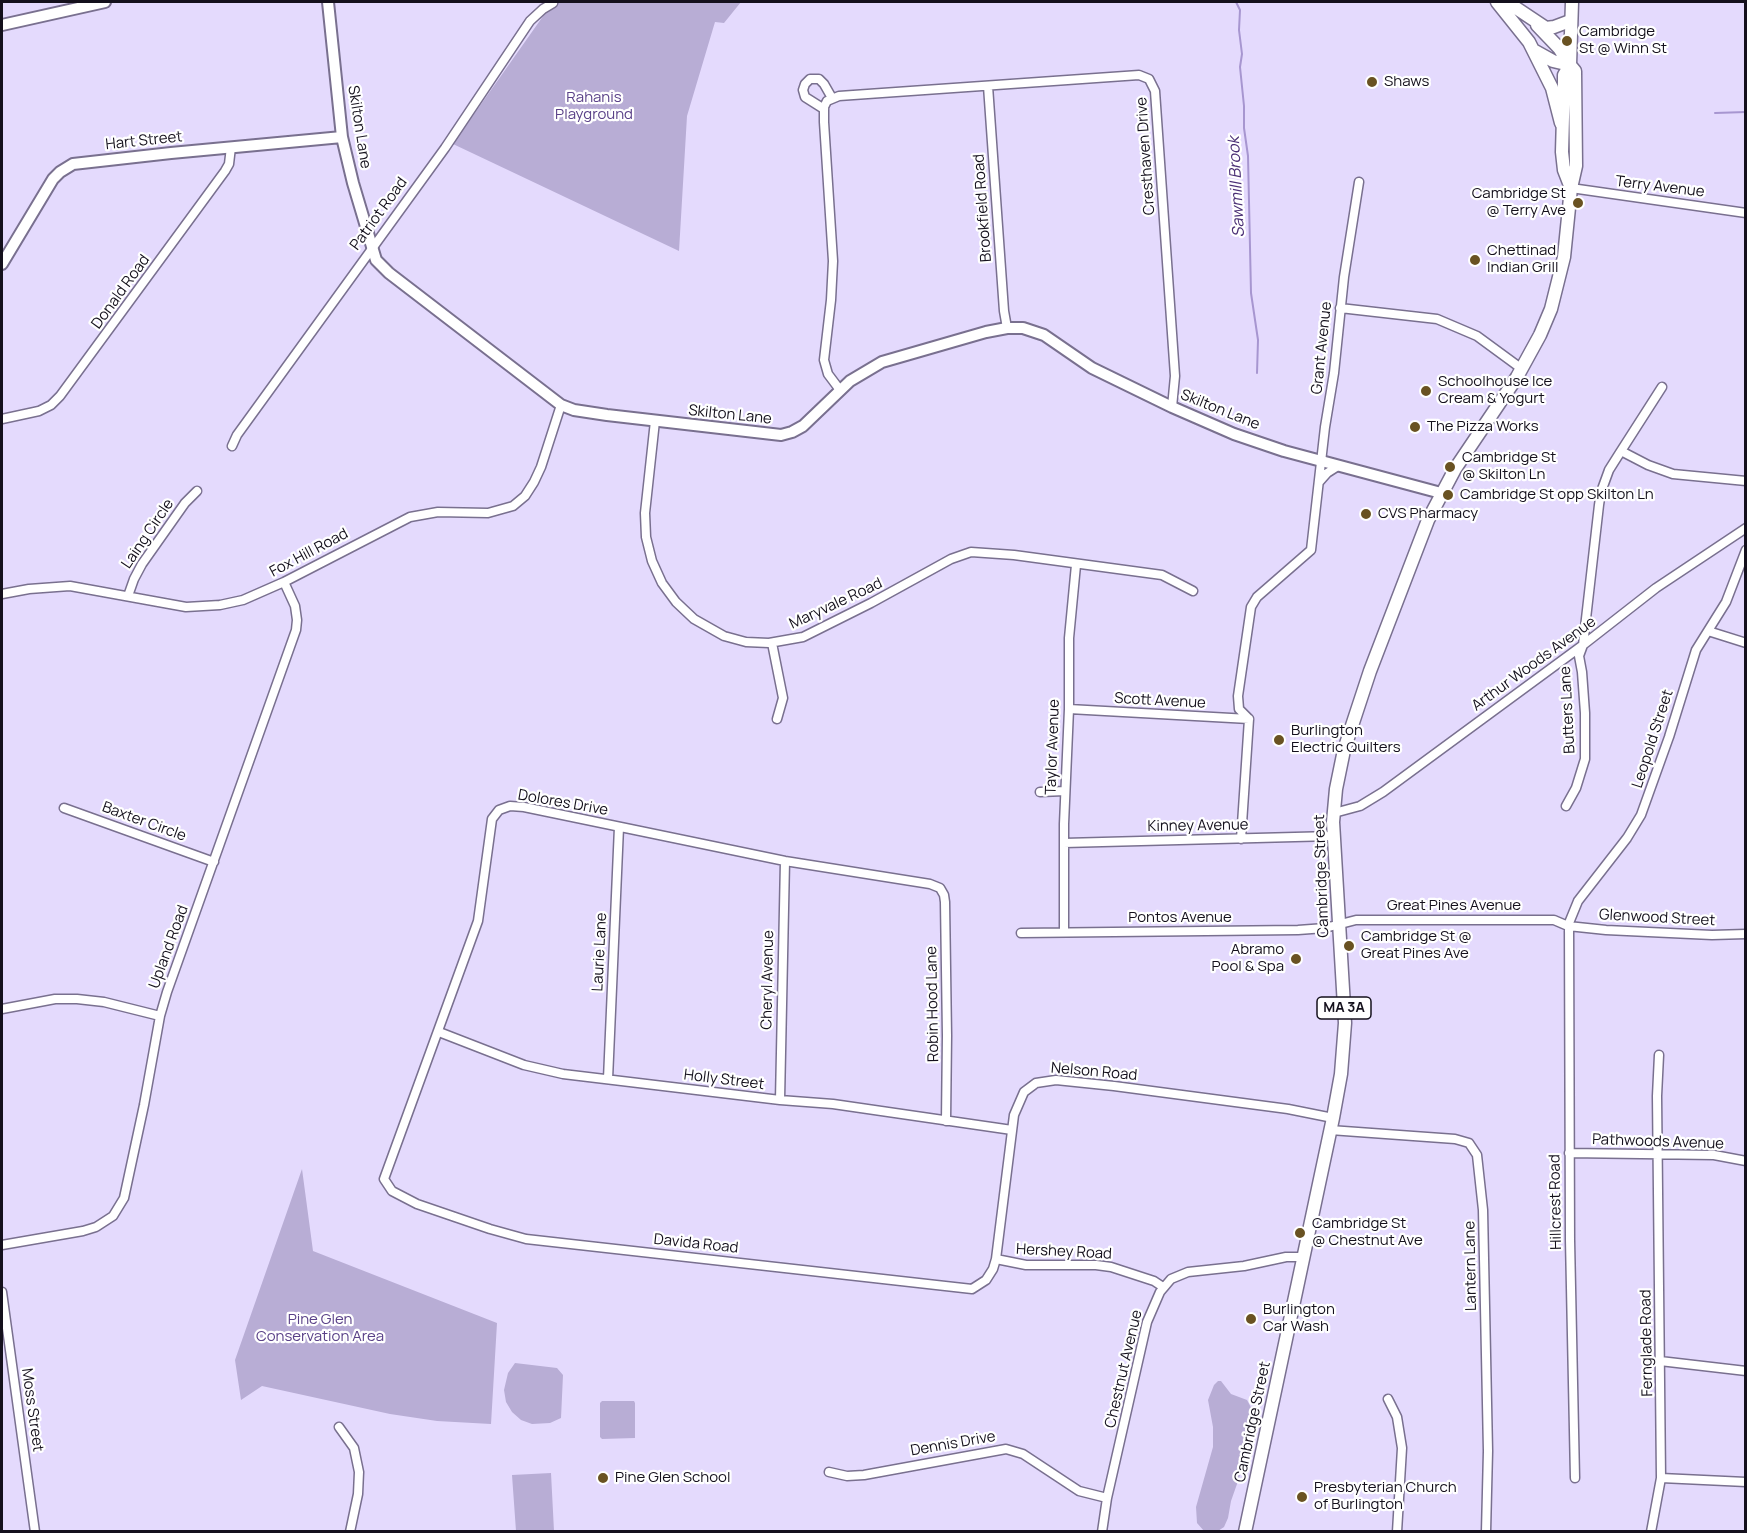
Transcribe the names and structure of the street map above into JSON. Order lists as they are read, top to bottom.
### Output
{
  "streets": {
    "main road": ["Cambridge Street", "MA 3A"],
    "street": [
      "Skilton Lane",
      "Hart Street",
      "Cresthaven Drive",
      "Terry Avenue",
      "Brookfield Road",
      "Patriot Road",
      "Donald Road",
      "Grant Avenue",
      "Laing Circle",
      "Fox Hill Road",
      "Maryvale Road",
      "Arthur Woods Avenue",
      "Scott Avenue",
      "Butters Lane",
      "Leopold Street",
      "Taylor Avenue",
      "Dolores Drive",
      "Baxter Circle",
      "Kinney Avenue",
      "Great Pines Avenue",
      "Pontos Avenue",
      "Glenwood Street",
      "Upland Road",
      "Laurie Lane",
      "Cheryl Avenue",
      "Robin Hood Lane",
      "Nelson Road",
      "Holly Street",
      "Pathwoods Avenue",
      "Hillcrest Road",
      "Davida Road",
      "Hershey Road",
      "Lantern Lane",
      "Fernglade Road",
      "Chestnut Avenue",
      "Moss Street",
      "Dennis Drive"
    ]
  },
  "crossings": [
    ["Skilton Lane", "Hart Street"],
    ["Skilton Lane", "Cresthaven Drive"],
    ["Skilton Lane", "Brookfield Road"],
    ["Skilton Lane", "Patriot Road"],
    ["Skilton Lane", "Grant Avenue"],
    ["Skilton Lane", "Fox Hill Road"],
    ["Skilton Lane", "Maryvale Road"],
    ["Skilton Lane", "Cambridge Street"],
    ["Hart Street", "Donald Road"],
    ["Cresthaven Drive", "Brookfield Road"],
    ["Terry Avenue", "Cambridge Street"],
    ["Grant Avenue", "Scott Avenue"],
    ["Laing Circle", "Fox Hill Road"],
    ["Fox Hill Road", "Upland Road"],
    ["Maryvale Road", "Taylor Avenue"],
    ["Arthur Woods Avenue", "Butters Lane"],
    ["Arthur Woods Avenue", "Cambridge Street"],
    ["Scott Avenue", "Taylor Avenue"],
    ["Leopold Street", "Great Pines Avenue"],
    ["Leopold Street", "Glenwood Street"],
    ["Leopold Street", "Hillcrest Road"],
    ["Taylor Avenue", "Kinney Avenue"],
    ["Taylor Avenue", "Pontos Avenue"],
    ["Dolores Drive", "Laurie Lane"],
    ["Dolores Drive", "Cheryl Avenue"],
    ["Dolores Drive", "Robin Hood Lane"],
    ["Dolores Drive", "Holly Street"],
    ["Dolores Drive", "Davida Road"],
    ["Baxter Circle", "Upland Road"],
    ["Kinney Avenue", "Cambridge Street"],
    ["Cambridge Street", "Great Pines Avenue"],
    ["Cambridge Street", "Pontos Avenue"],
    ["Cambridge Street", "Nelson Road"],
    ["Cambridge Street", "Lantern Lane"],
    ["Great Pines Avenue", "Pontos Avenue"],
    ["Great Pines Avenue", "Glenwood Street"],
    ["Great Pines Avenue", "Hillcrest Road"],
    ["Glenwood Street", "Hillcrest Road"],
    ["Laurie Lane", "Holly Street"],
    ["Cheryl Avenue", "Holly Street"],
    ["Robin Hood Lane", "Holly Street"],
    ["Nelson Road", "Holly Street"],
    ["Nelson Road", "Davida Road"],
    ["Nelson Road", "Hershey Road"],
    ["Nelson Road", "Lantern Lane"],
    ["Pathwoods Avenue", "Hillcrest Road"],
    ["Pathwoods Avenue", "Fernglade Road"],
    ["Davida Road", "Hershey Road"],
    ["Hershey Road", "Chestnut Avenue"],
    ["Chestnut Avenue", "Dennis Drive"]
  ],
  "water": ["Sawmill Brook"],
  "parks": ["Rahanis Playground", "Pine Glen Conservation Area"],
  "places": [
    "Cambridge St @ Winn St",
    "Shaws",
    "Cambridge St @ Terry Ave",
    "Chettinad Indian Grill",
    "Schoolhouse Ice Cream & Yogurt",
    "The Pizza Works",
    "Cambridge St @ Skilton Ln",
    "Cambridge St opp Skilton Ln",
    "CVS Pharmacy",
    "Burlington Electric Quilters",
    "Cambridge St @ Great Pines Ave",
    "Abramo Pool & Spa",
    "Cambridge St @ Chestnut Ave",
    "Burlington Car Wash",
    "Pine Glen School",
    "Presbyterian Church of Burlington"
  ]
}
